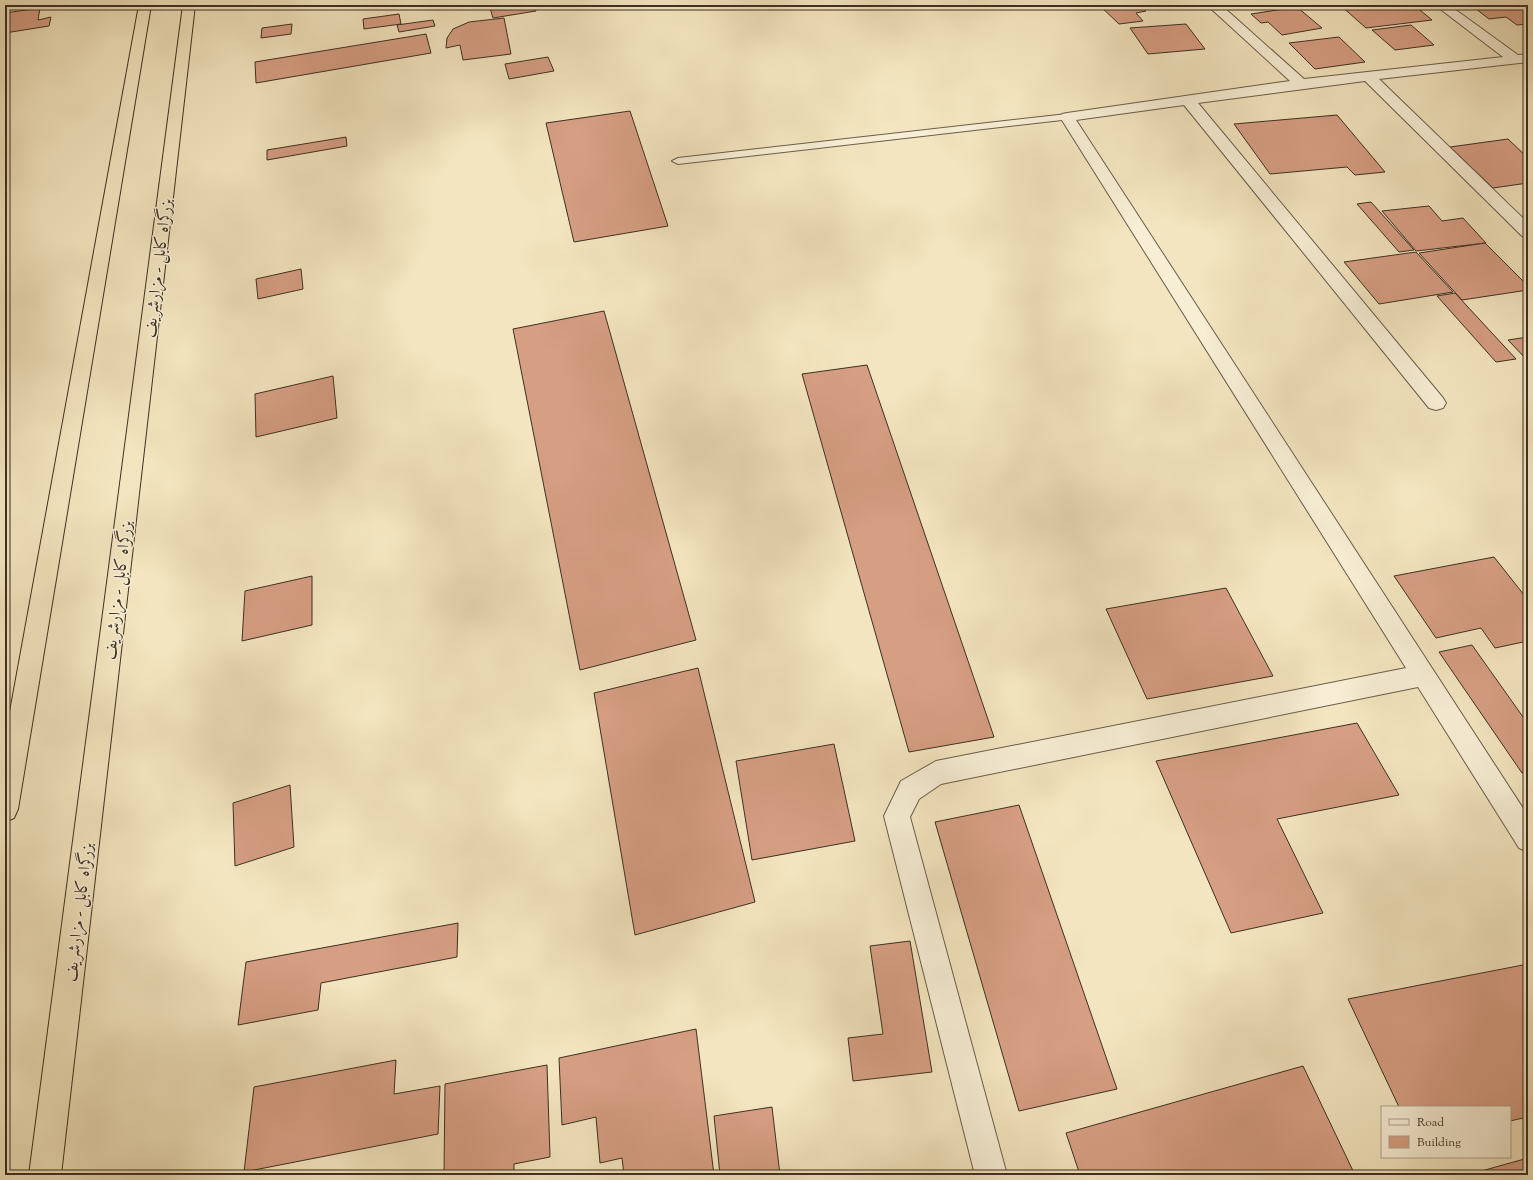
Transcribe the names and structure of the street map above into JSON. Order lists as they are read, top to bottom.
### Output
{
  "streets": {
    "highway": ["بزرگراه کابل - مزارشریف"]
  },
  "legend": ["Road", "Building"]
}
